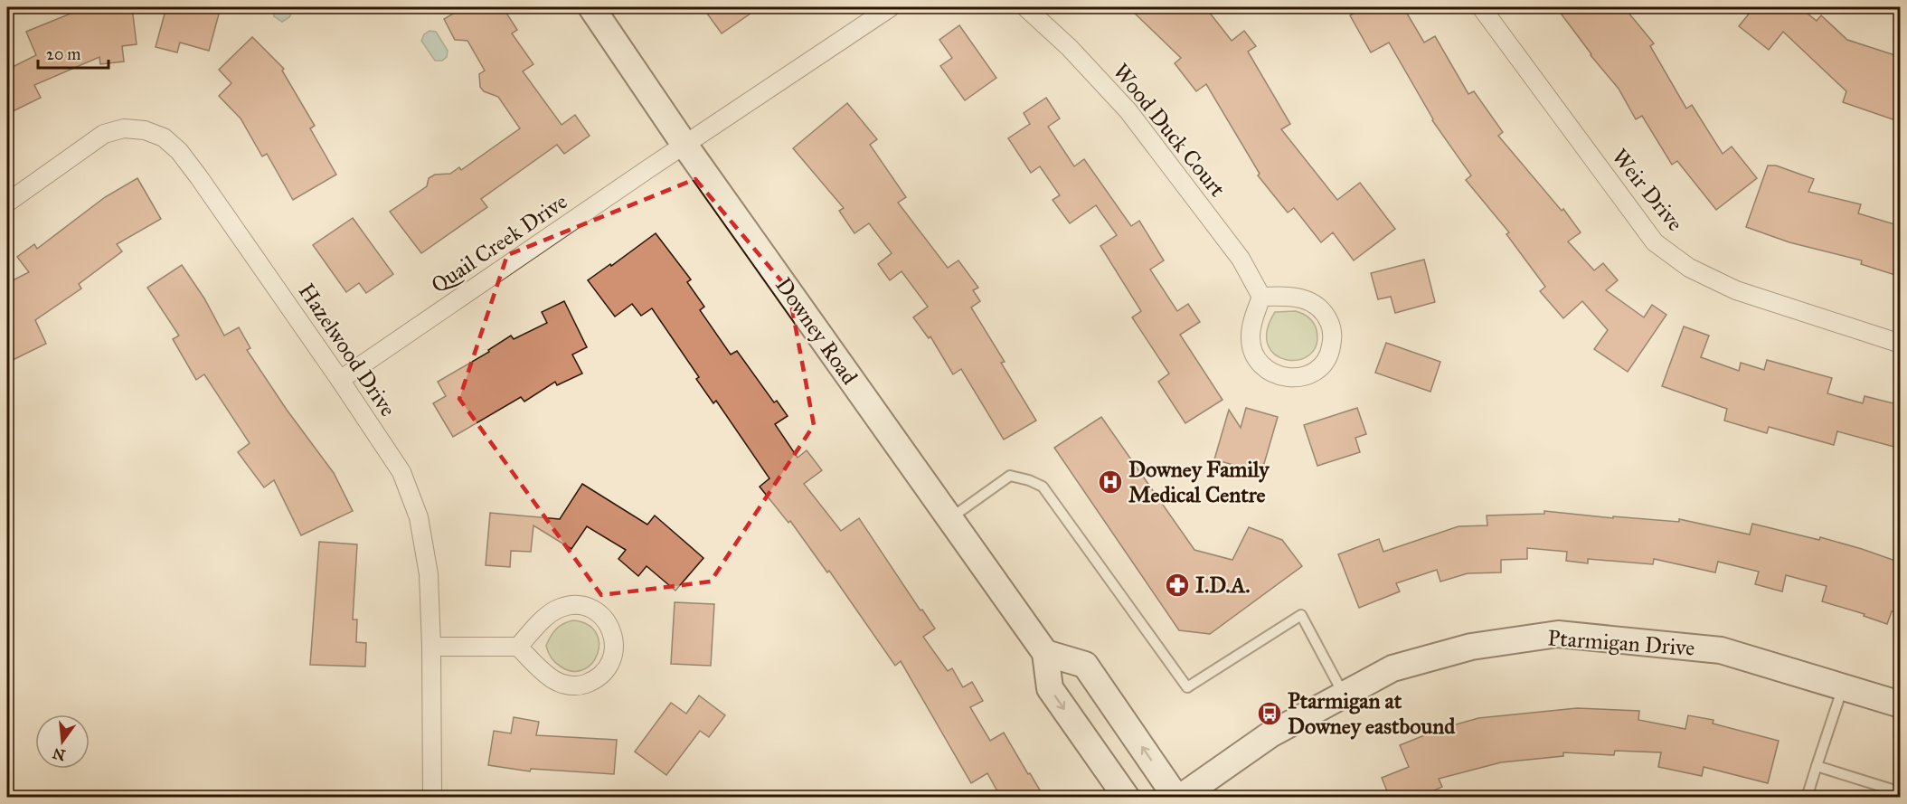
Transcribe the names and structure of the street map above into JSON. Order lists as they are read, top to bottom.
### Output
{
  "streets": {
    "main road": ["Downey Road", "Ptarmigan Drive"],
    "street": [
      "Wood Duck Court",
      "Weir Drive",
      "Quail Creek Drive",
      "Hazelwood Drive"
    ]
  },
  "crossings": [
    ["Quail Creek Drive", "Downey Road"],
    ["Quail Creek Drive", "Hazelwood Drive"]
  ],
  "places": {
    "hospital": ["Downey Family Medical Centre"],
    "pharmacy": ["I.D.A."],
    "bus stop": ["Ptarmigan at Downey eastbound"]
  },
  "scale_bar": "20 m",
  "north": "bottom"
}
